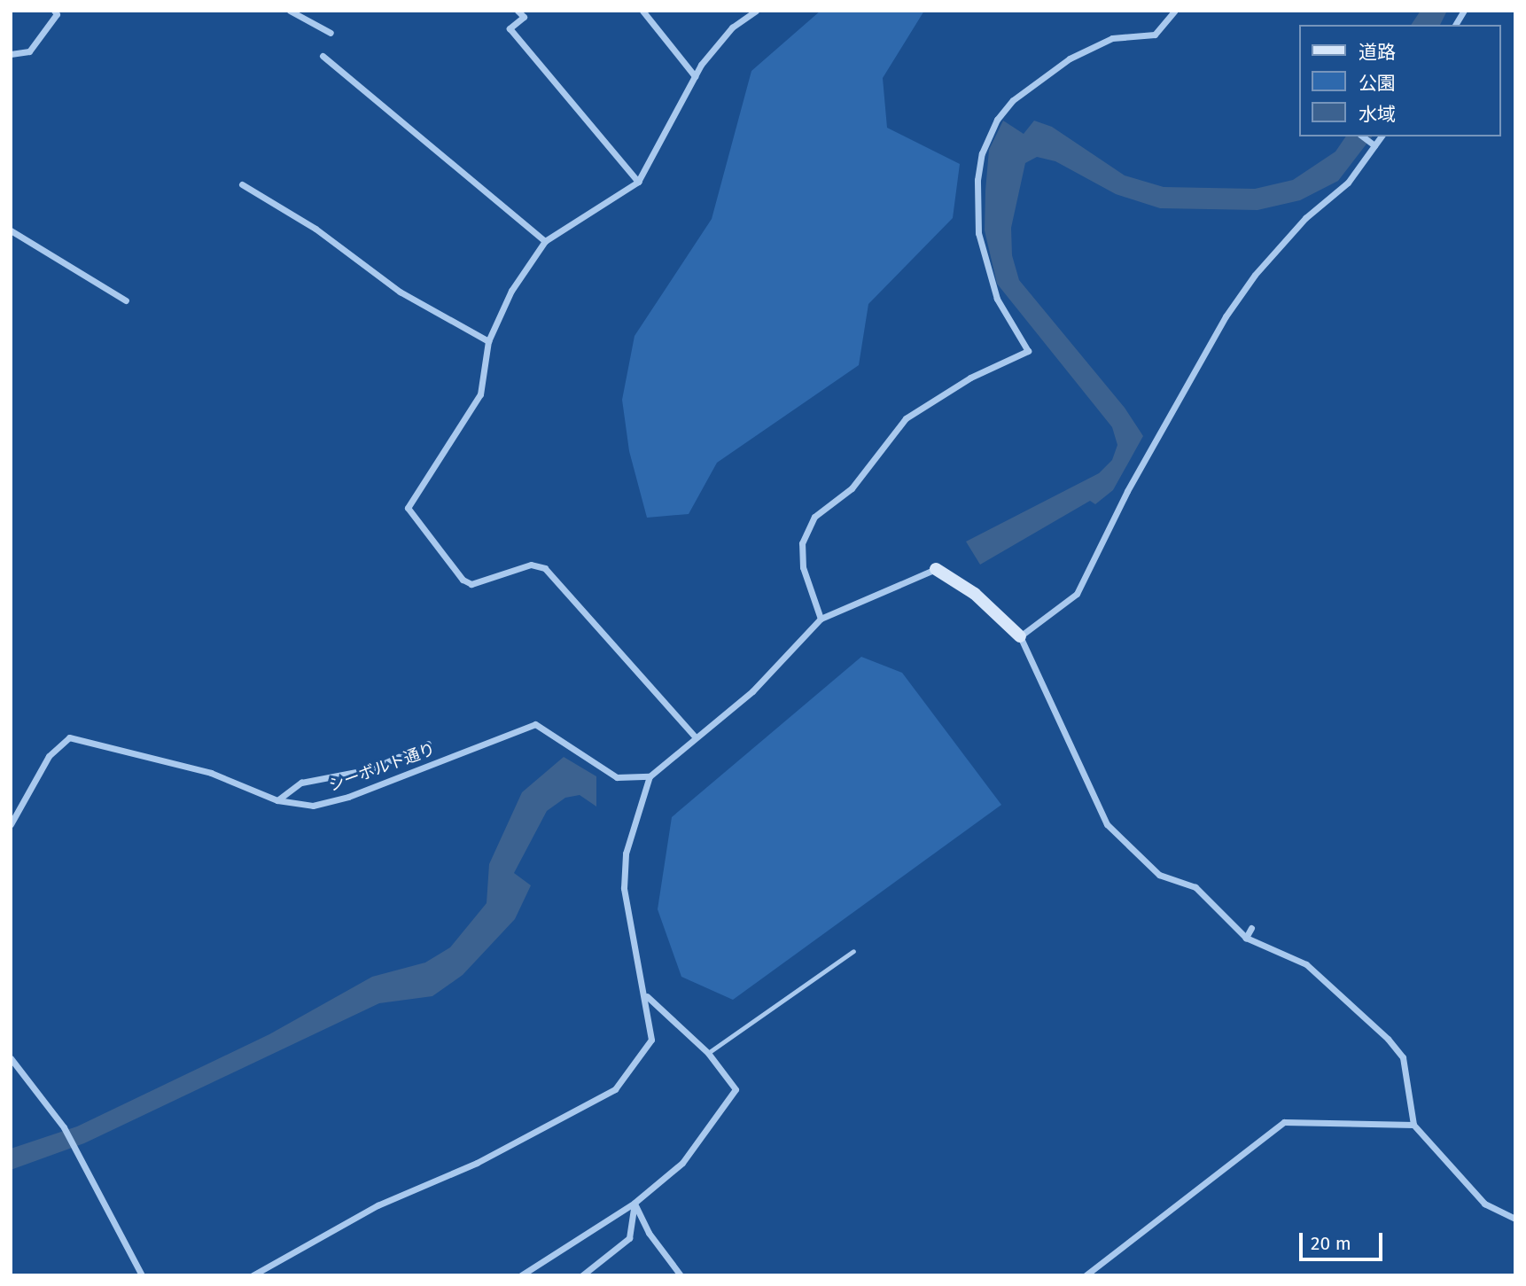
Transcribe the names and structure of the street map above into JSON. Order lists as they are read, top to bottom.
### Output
{
  "streets": {
    "street": ["シーボルト通り"]
  },
  "legend": ["道路", "公園", "水域"],
  "scale_bar": "20 m"
}
